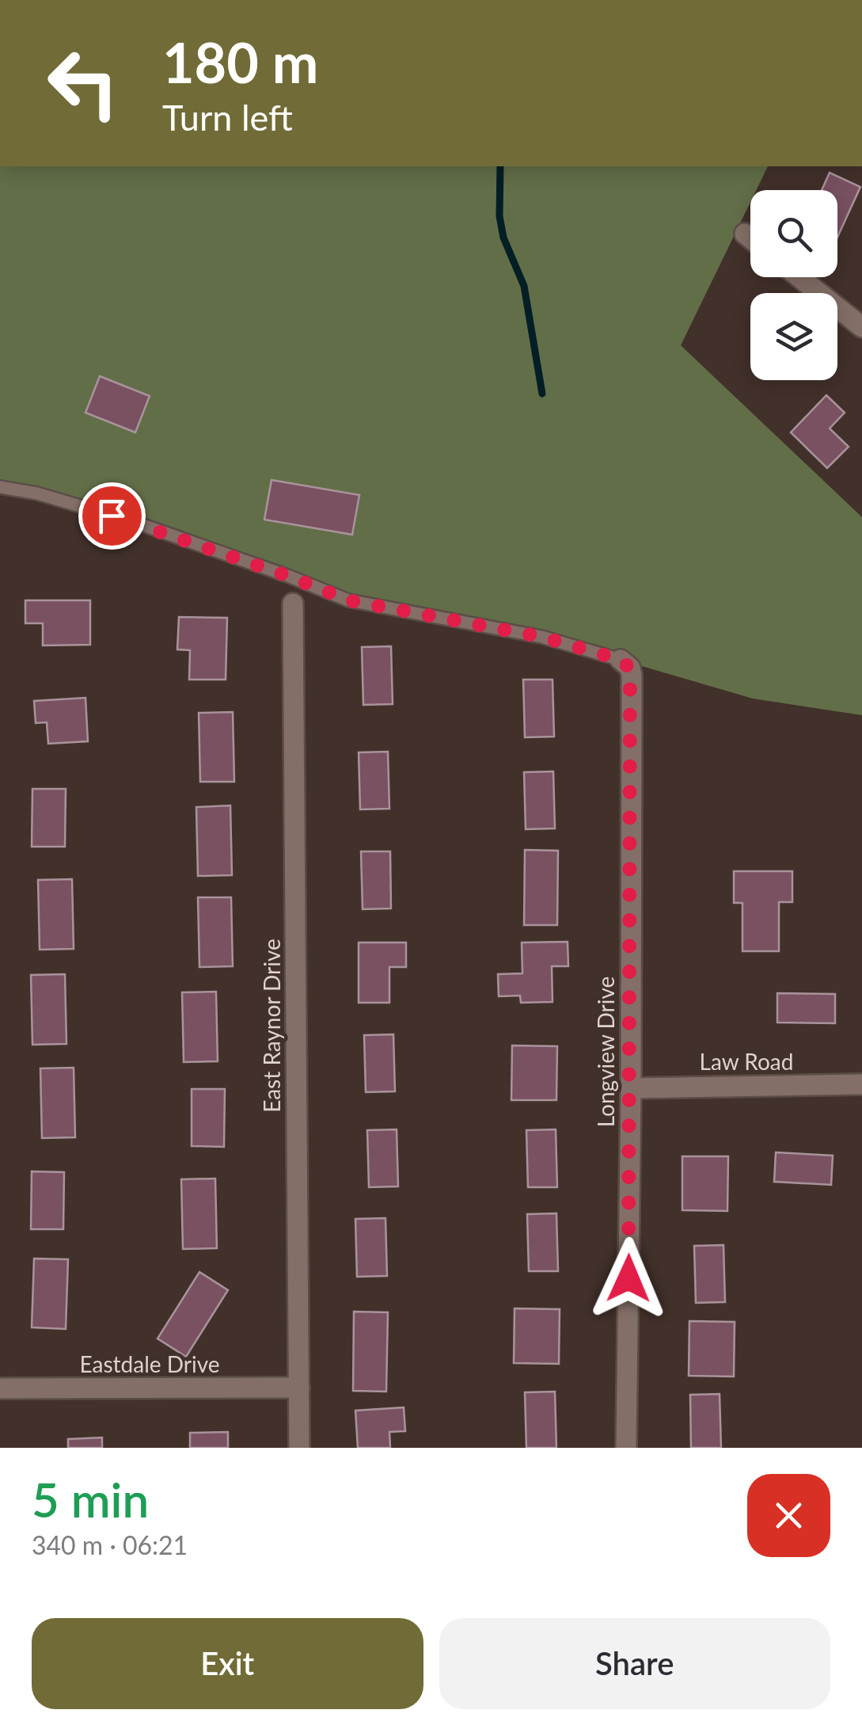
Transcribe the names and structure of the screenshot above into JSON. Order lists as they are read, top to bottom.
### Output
{
  "streets": {
    "street": [
      "East Raynor Drive",
      "Longview Drive",
      "Law Road",
      "Eastdale Drive"
    ]
  },
  "crossings": [
    ["East Raynor Drive", "Eastdale Drive"],
    ["Longview Drive", "Law Road"]
  ],
  "page": {
    "turn": ["180 m", "Turn left"],
    "heading": ["5 min", "340 m · 06:21"],
    "buttons": ["Exit", "Share"]
  }
}
